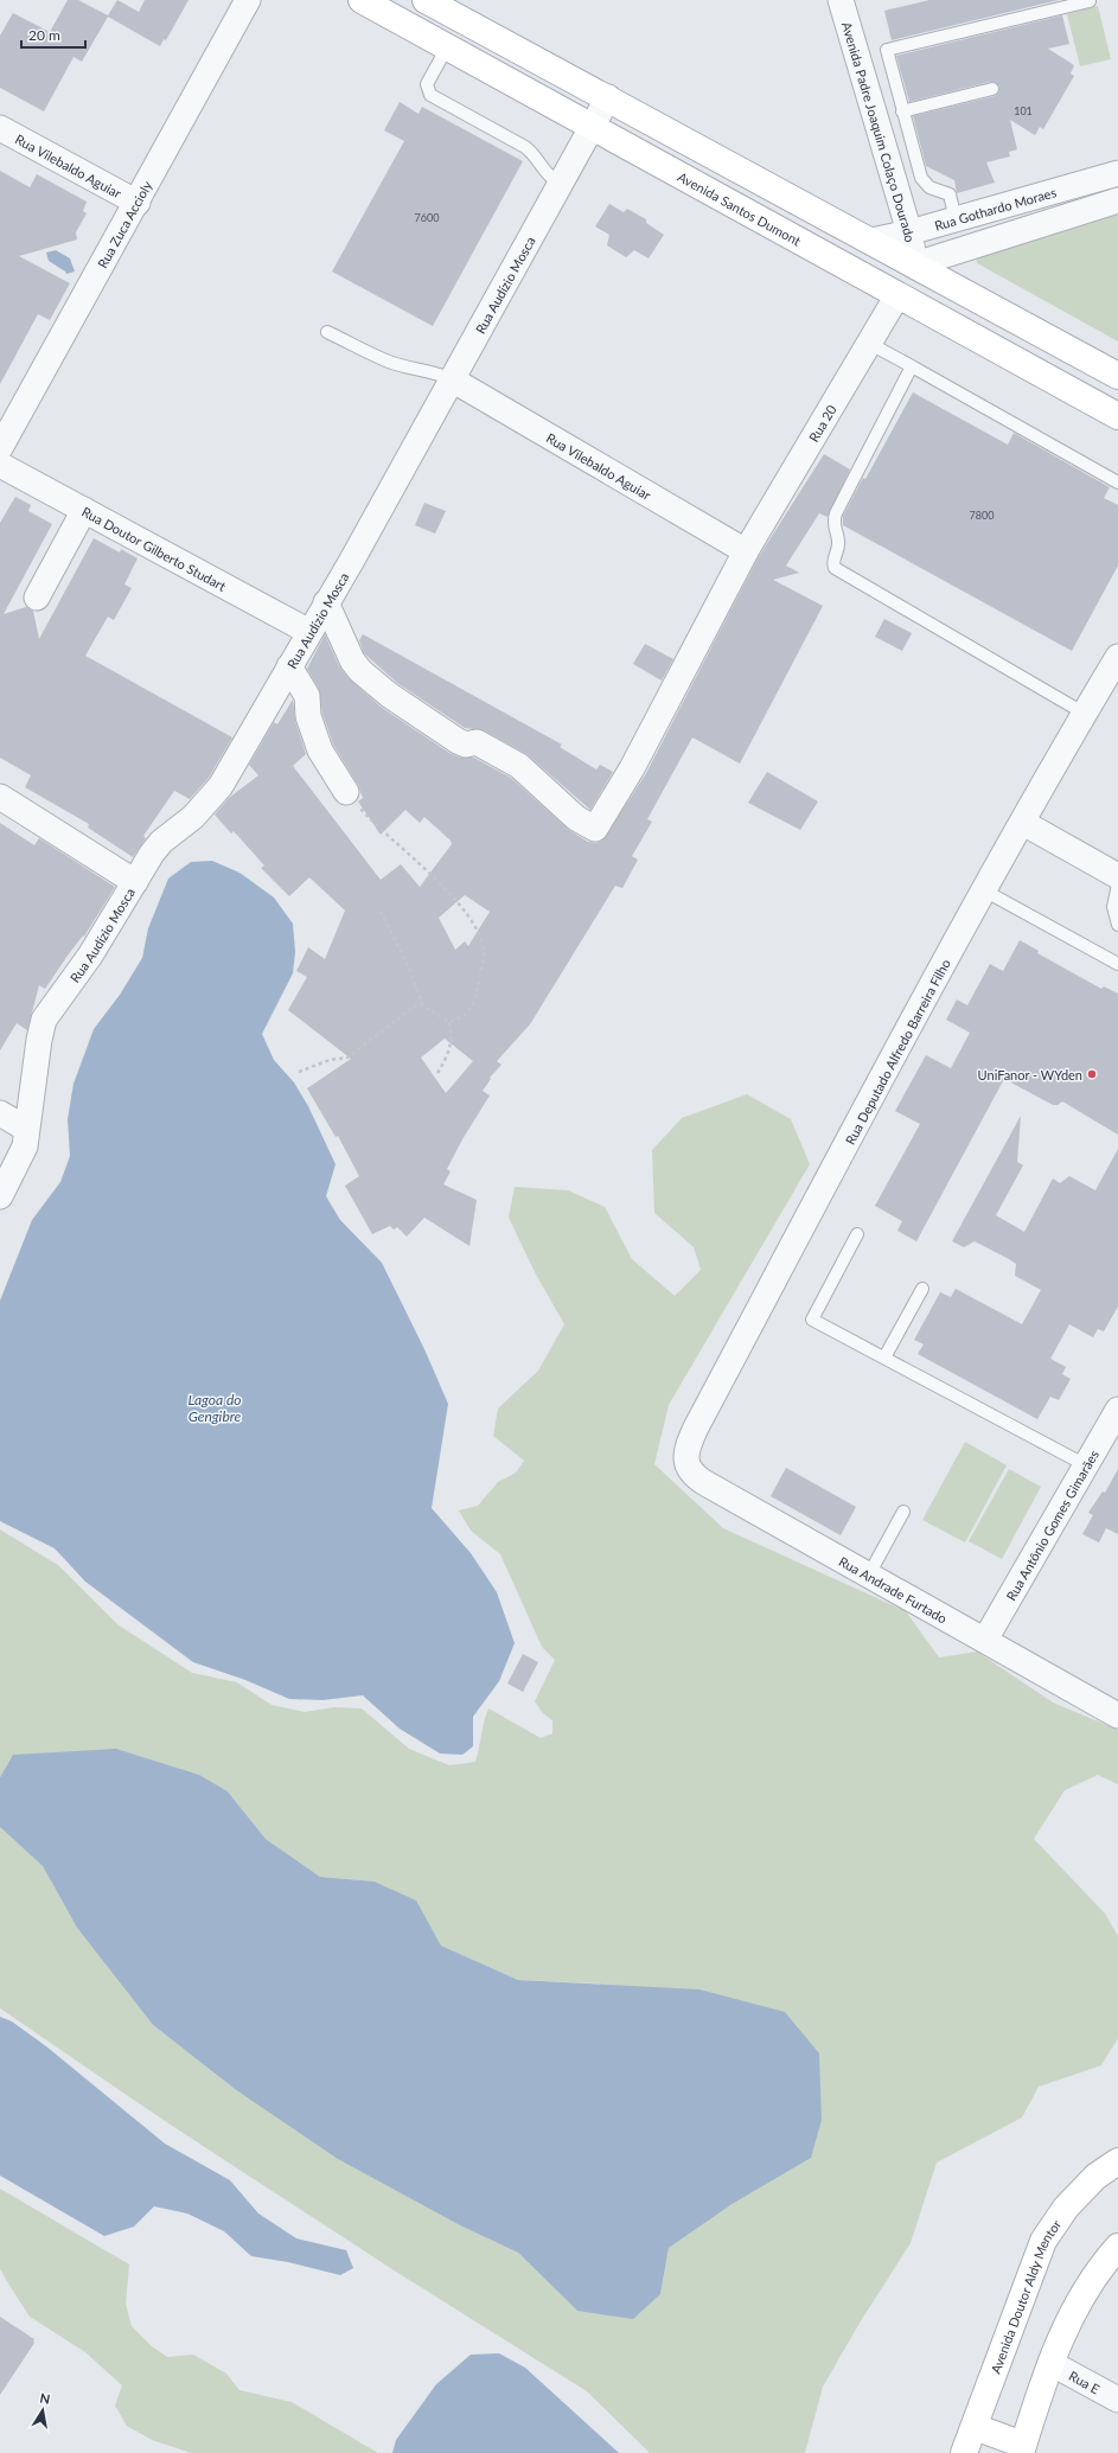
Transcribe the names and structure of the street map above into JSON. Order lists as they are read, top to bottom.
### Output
{
  "streets": {
    "main road": ["Avenida Santos Dumont", "Avenida Doutor Aldy Mentor"],
    "street": [
      "Avenida Padre Joaquim Colaço Dourado",
      "Rua Vilebaldo Aguiar",
      "Rua Gothardo Moraes",
      "Rua Zuca Accioly",
      "Rua Audízio Mosca",
      "Rua 20",
      "Rua Doutor Gilberto Studart",
      "Rua Deputado Alfredo Barreira Filho",
      "Rua Antônio Gomes Gimarães",
      "Rua Andrade Furtado",
      "Rua E"
    ]
  },
  "crossings": [
    ["Avenida Padre Joaquim Colaço Dourado", "Rua Gothardo Moraes"],
    ["Rua Vilebaldo Aguiar", "Rua Zuca Accioly"],
    ["Rua Vilebaldo Aguiar", "Rua Audízio Mosca"],
    ["Rua Vilebaldo Aguiar", "Rua 20"],
    ["Avenida Santos Dumont", "Rua Audízio Mosca"],
    ["Avenida Santos Dumont", "Rua 20"],
    ["Rua Audízio Mosca", "Rua 20"],
    ["Rua Audízio Mosca", "Rua Doutor Gilberto Studart"],
    ["Rua Deputado Alfredo Barreira Filho", "Rua Andrade Furtado"],
    ["Rua Antônio Gomes Gimarães", "Rua Andrade Furtado"]
  ],
  "water": ["Lagoa do Gengibre"],
  "places": ["UniFanor - WYden"],
  "house_numbers": ["101", "7600", "7800"],
  "scale_bar": "20 m",
  "north": "top"
}
